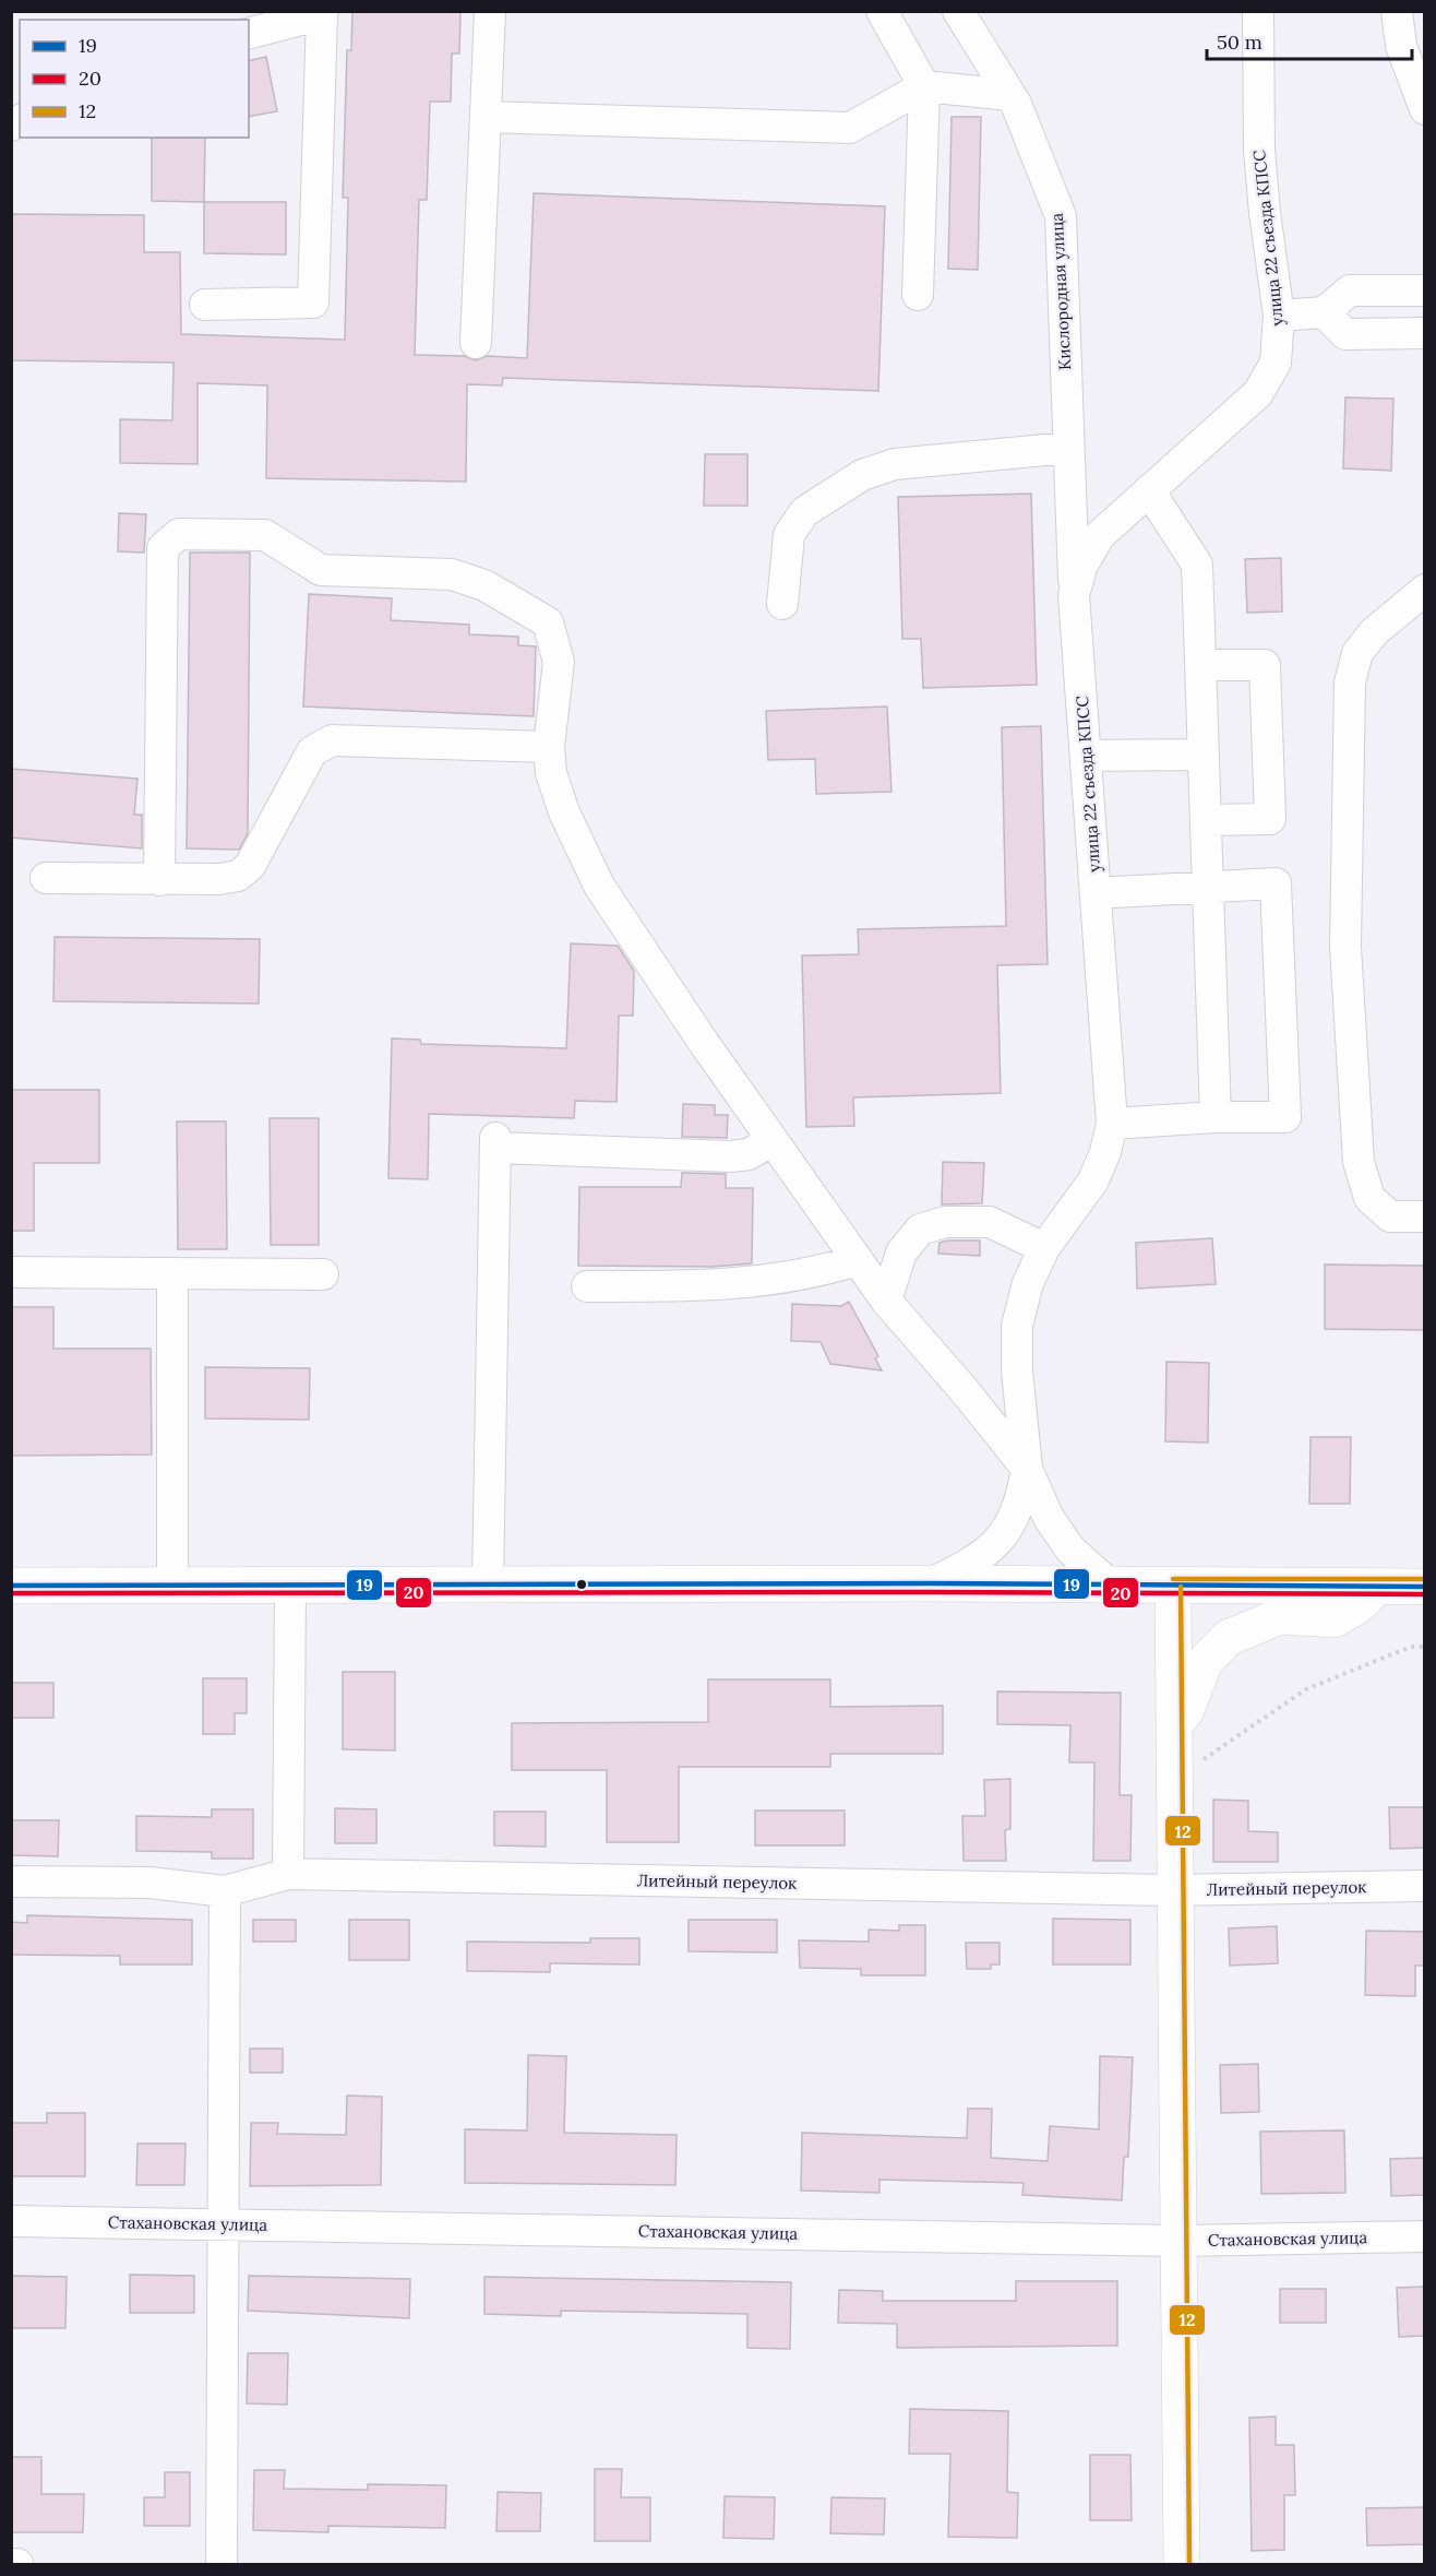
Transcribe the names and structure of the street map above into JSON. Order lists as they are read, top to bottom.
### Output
{
  "streets": {
    "street": [
      "улица 22 съезда КПСС",
      "Кислородная улица",
      "Литейный переулок",
      "Стахановская улица"
    ]
  },
  "crossings": [
    ["улица 22 съезда КПСС", "Кислородная улица"]
  ],
  "lines": ["transit line 12", "transit line 19", "transit line 20"],
  "legend": ["19", "20", "12"],
  "scale_bar": "50 m"
}
